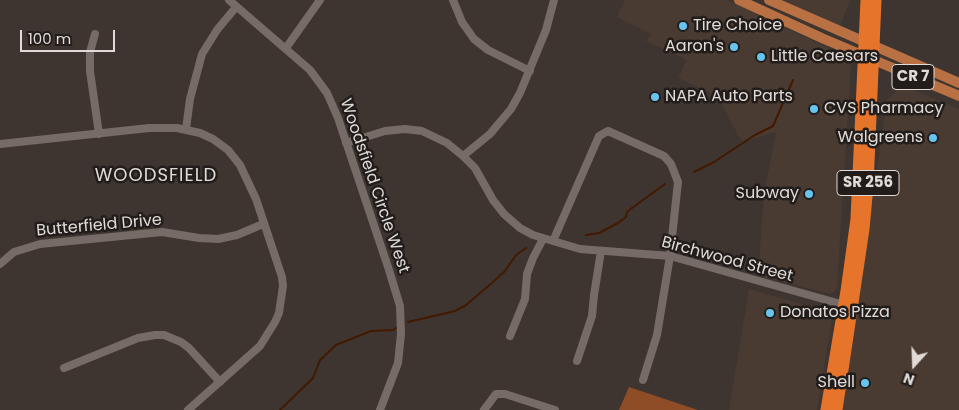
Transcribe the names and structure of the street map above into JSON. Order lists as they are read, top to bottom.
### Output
{
  "streets": {
    "highway": ["SR 256"],
    "main road": ["CR 7"],
    "street": ["Woodsfield Circle West", "Butterfield Drive", "Birchwood Street"]
  },
  "crossings": [
    ["CR 7", "SR 256"],
    ["SR 256", "Birchwood Street"],
    ["Woodsfield Circle West", "Birchwood Street"]
  ],
  "districts": ["WOODSFIELD"],
  "places": [
    "Tire Choice",
    "Aaron's",
    "Little Caesars",
    "NAPA Auto Parts",
    "CVS Pharmacy",
    "Walgreens",
    "Subway",
    "Donatos Pizza",
    "Shell"
  ],
  "scale_bar": "100 m",
  "north": "bottom"
}
